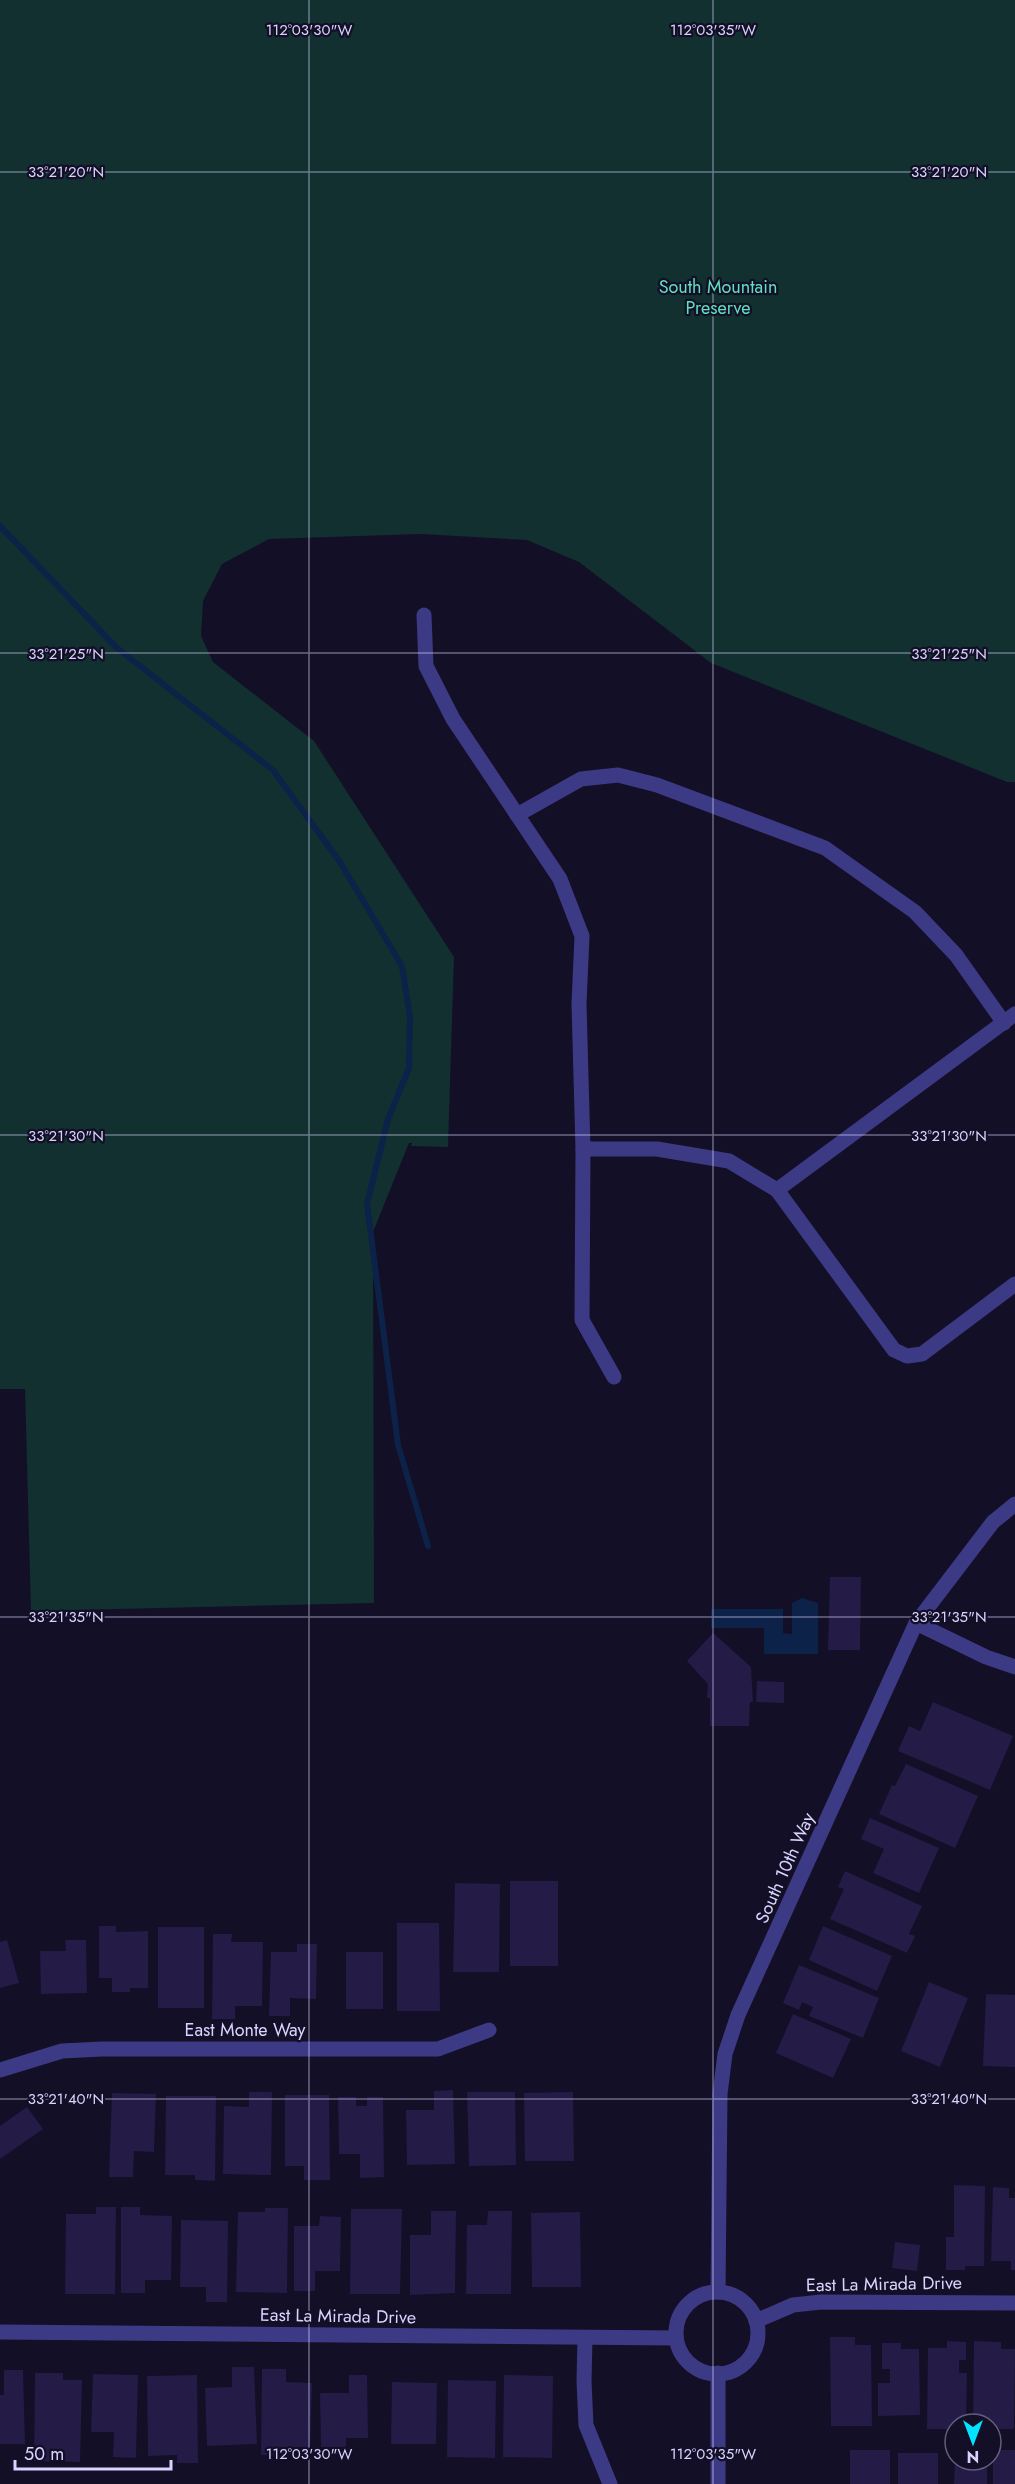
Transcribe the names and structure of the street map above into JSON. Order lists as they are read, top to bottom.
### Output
{
  "streets": {
    "street": ["South 10th Way", "East Monte Way", "East La Mirada Drive"]
  },
  "crossings": [
    ["South 10th Way", "East La Mirada Drive"]
  ],
  "parks": ["South Mountain Preserve"],
  "scale_bar": "50 m",
  "north": "bottom",
  "coordinates": [
    "112°03'30\"W",
    "112°03'35\"W",
    "33°21'20\"N",
    "33°21'25\"N",
    "33°21'30\"N",
    "33°21'35\"N",
    "33°21'40\"N"
  ]
}
